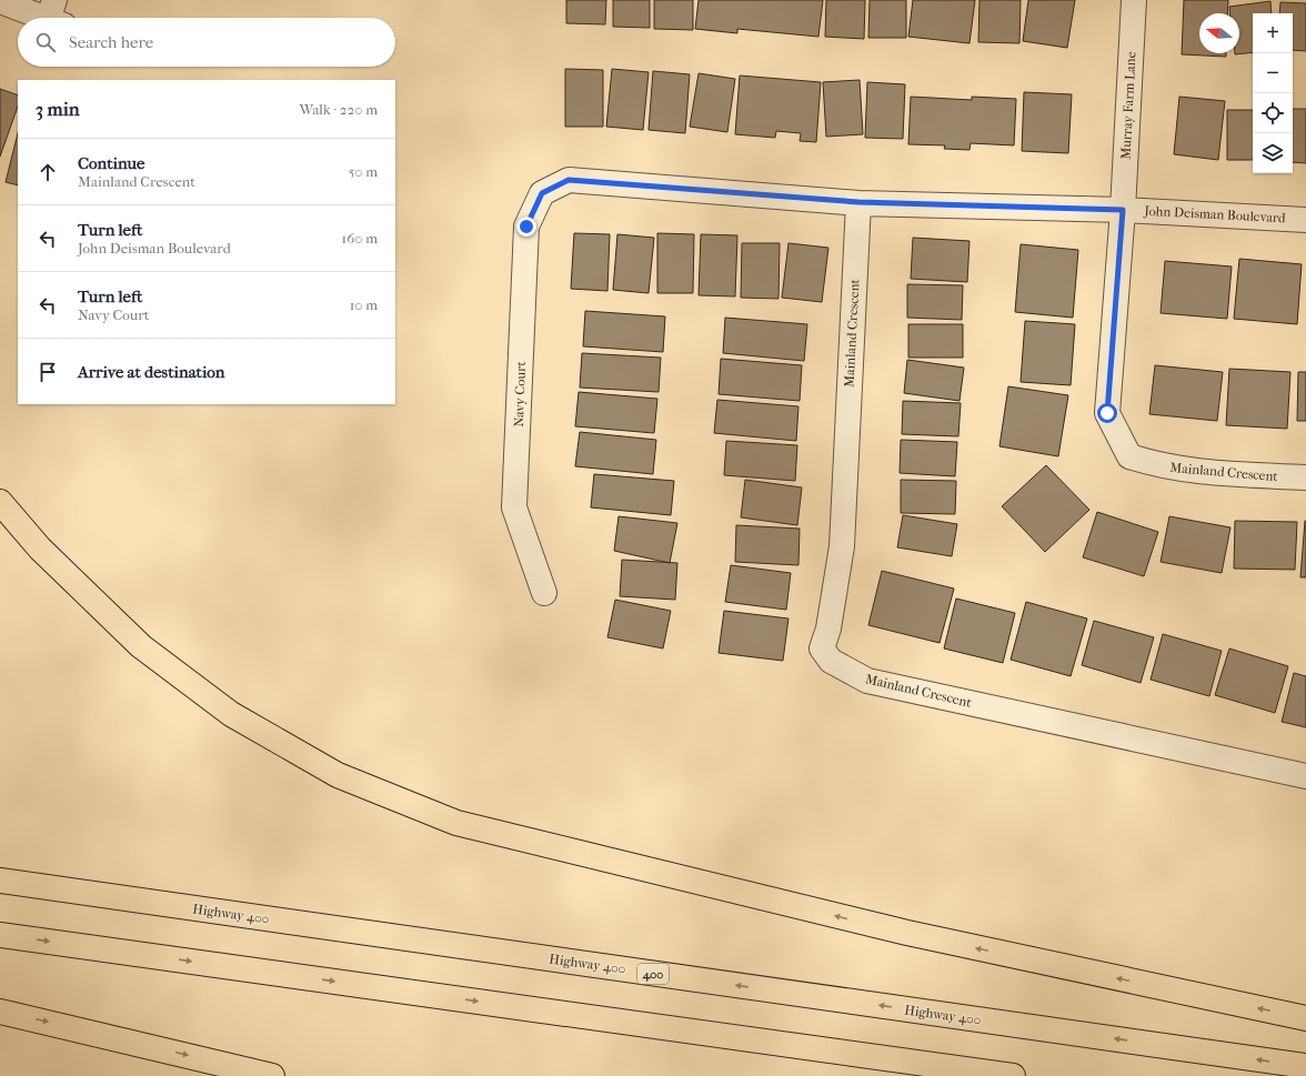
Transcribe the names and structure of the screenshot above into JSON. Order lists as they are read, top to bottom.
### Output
{
  "streets": {
    "highway": ["Highway 400", "400"],
    "street": [
      "Murray Farm Lane",
      "John Deisman Boulevard",
      "Mainland Crescent",
      "Navy Court"
    ]
  },
  "crossings": [
    ["Murray Farm Lane", "John Deisman Boulevard"],
    ["Murray Farm Lane", "Mainland Crescent"],
    ["John Deisman Boulevard", "Mainland Crescent"],
    ["John Deisman Boulevard", "Navy Court"]
  ],
  "north": "left",
  "page": {
    "map_buttons": ["+", "−"],
    "search": "Search here",
    "heading": ["3 min", "Walk · 220 m"],
    "list": [
      ["Continue", "Mainland Crescent", "50 m"],
      ["Turn left", "John Deisman Boulevard", "160 m"],
      ["Turn left", "Navy Court", "10 m"],
      "Arrive at destination"
    ]
  }
}
